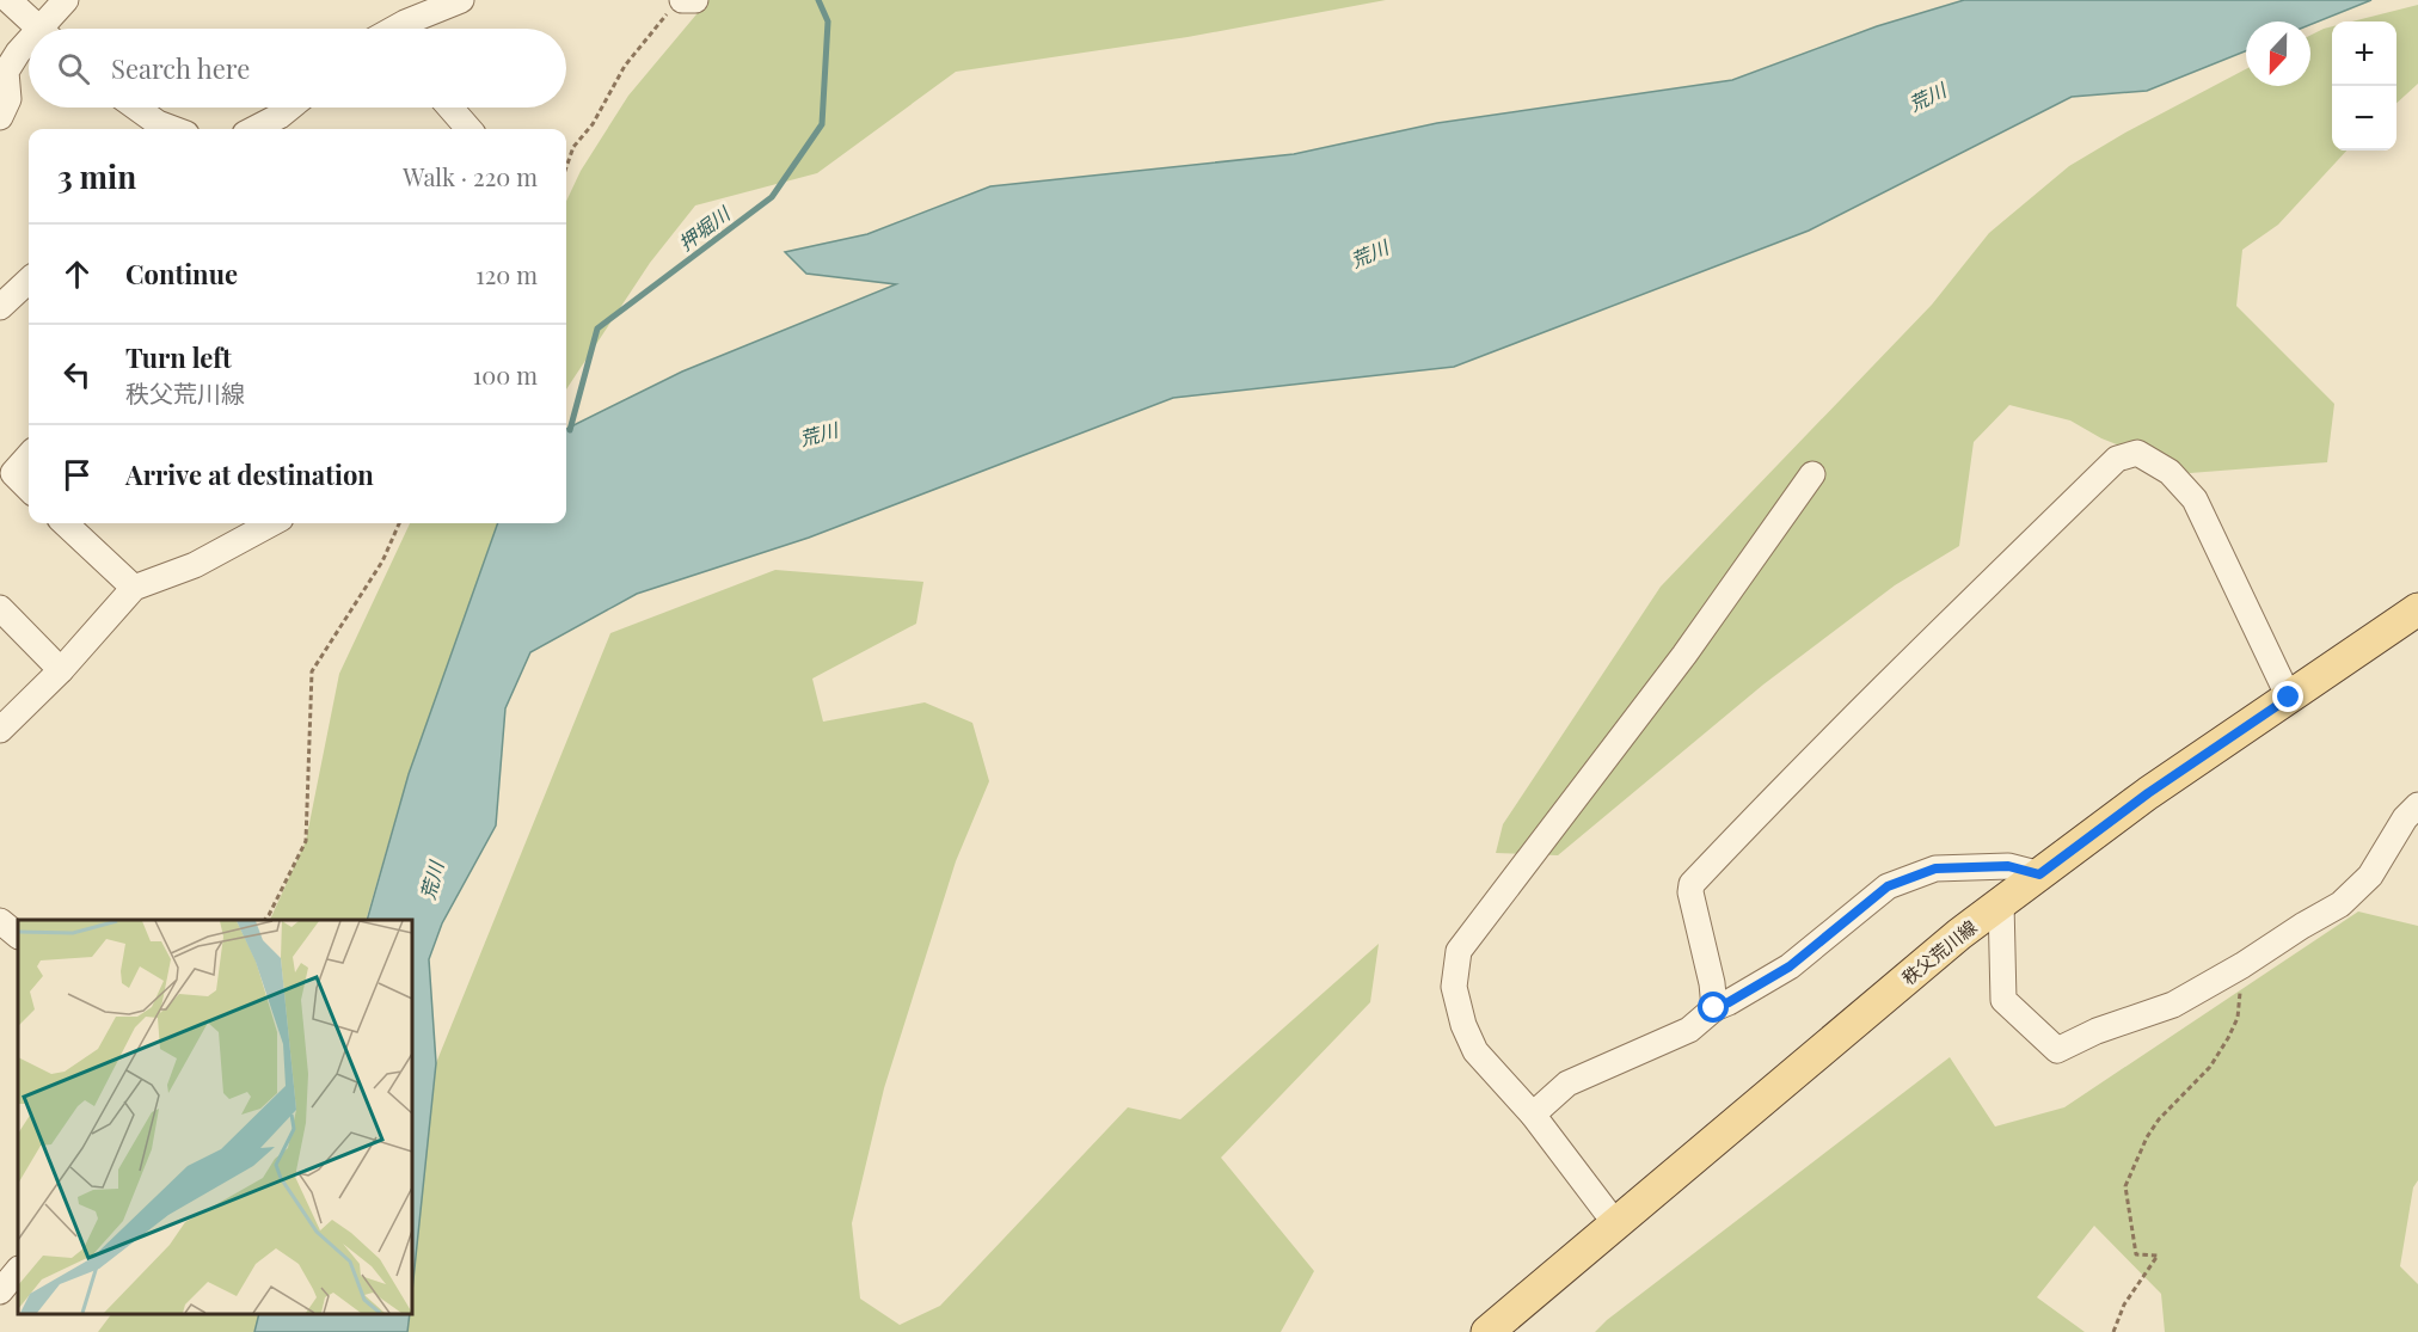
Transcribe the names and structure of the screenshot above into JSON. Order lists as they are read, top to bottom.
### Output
{
  "streets": {
    "main road": ["秩父荒川線"]
  },
  "water": ["荒川", "押堀川"],
  "north": "bottom",
  "page": {
    "map_buttons": ["+", "−"],
    "search": "Search here",
    "heading": ["3 min", "Walk · 220 m"],
    "list": [
      ["Continue", "120 m"],
      ["Turn left", "秩父荒川線", "100 m"],
      "Arrive at destination"
    ]
  }
}
